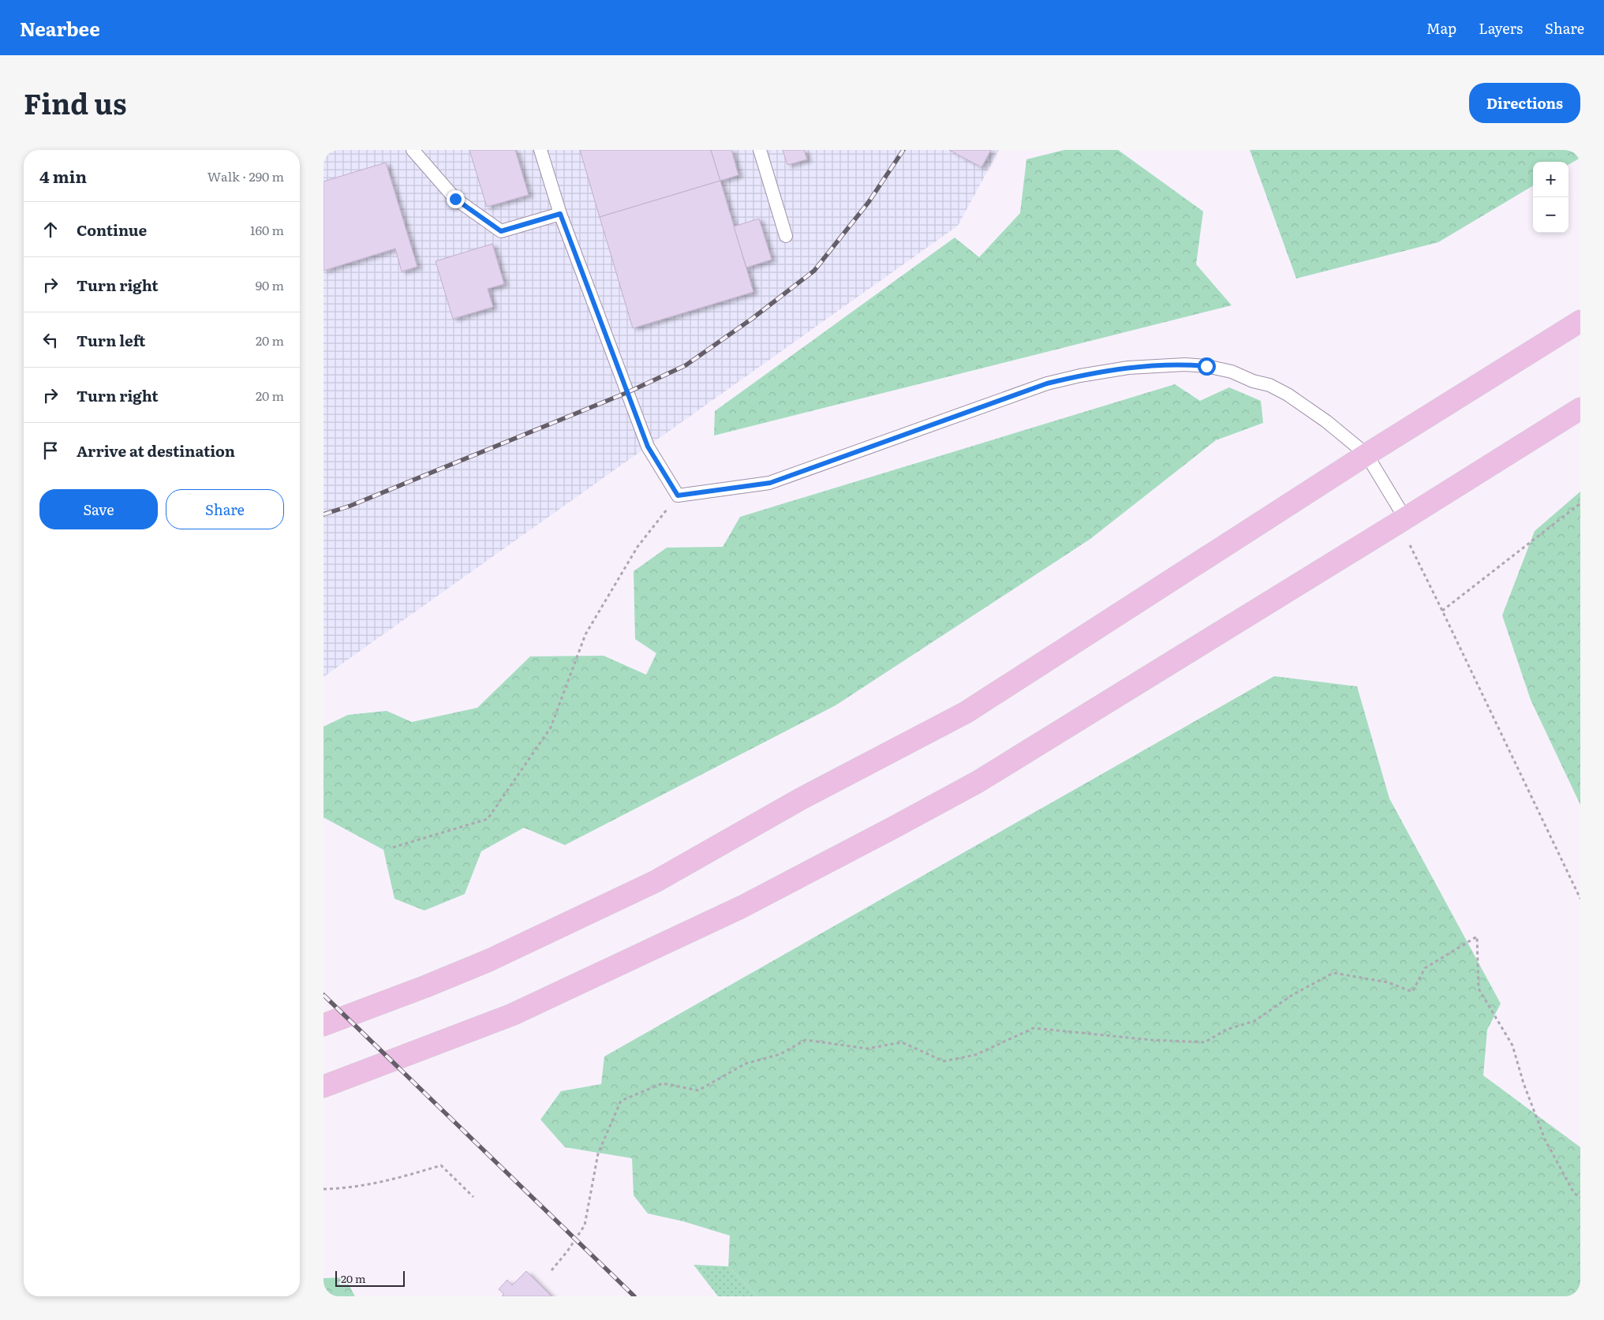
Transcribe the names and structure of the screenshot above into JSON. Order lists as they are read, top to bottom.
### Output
{
  "scale_bar": "20 m",
  "page": {
    "header": "Nearbee",
    "nav": ["Map", "Layers", "Share"],
    "title": "Find us",
    "buttons": [
      "Directions",
      ["Save", "Share"]
    ],
    "heading": ["4 min", "Walk · 290 m"],
    "map_buttons": ["+", "−"],
    "list": [
      ["Continue", "160 m"],
      ["Turn right", "90 m"],
      ["Turn left", "20 m"],
      ["Turn right", "20 m"],
      "Arrive at destination"
    ],
    "scale": "20 m"
  }
}
